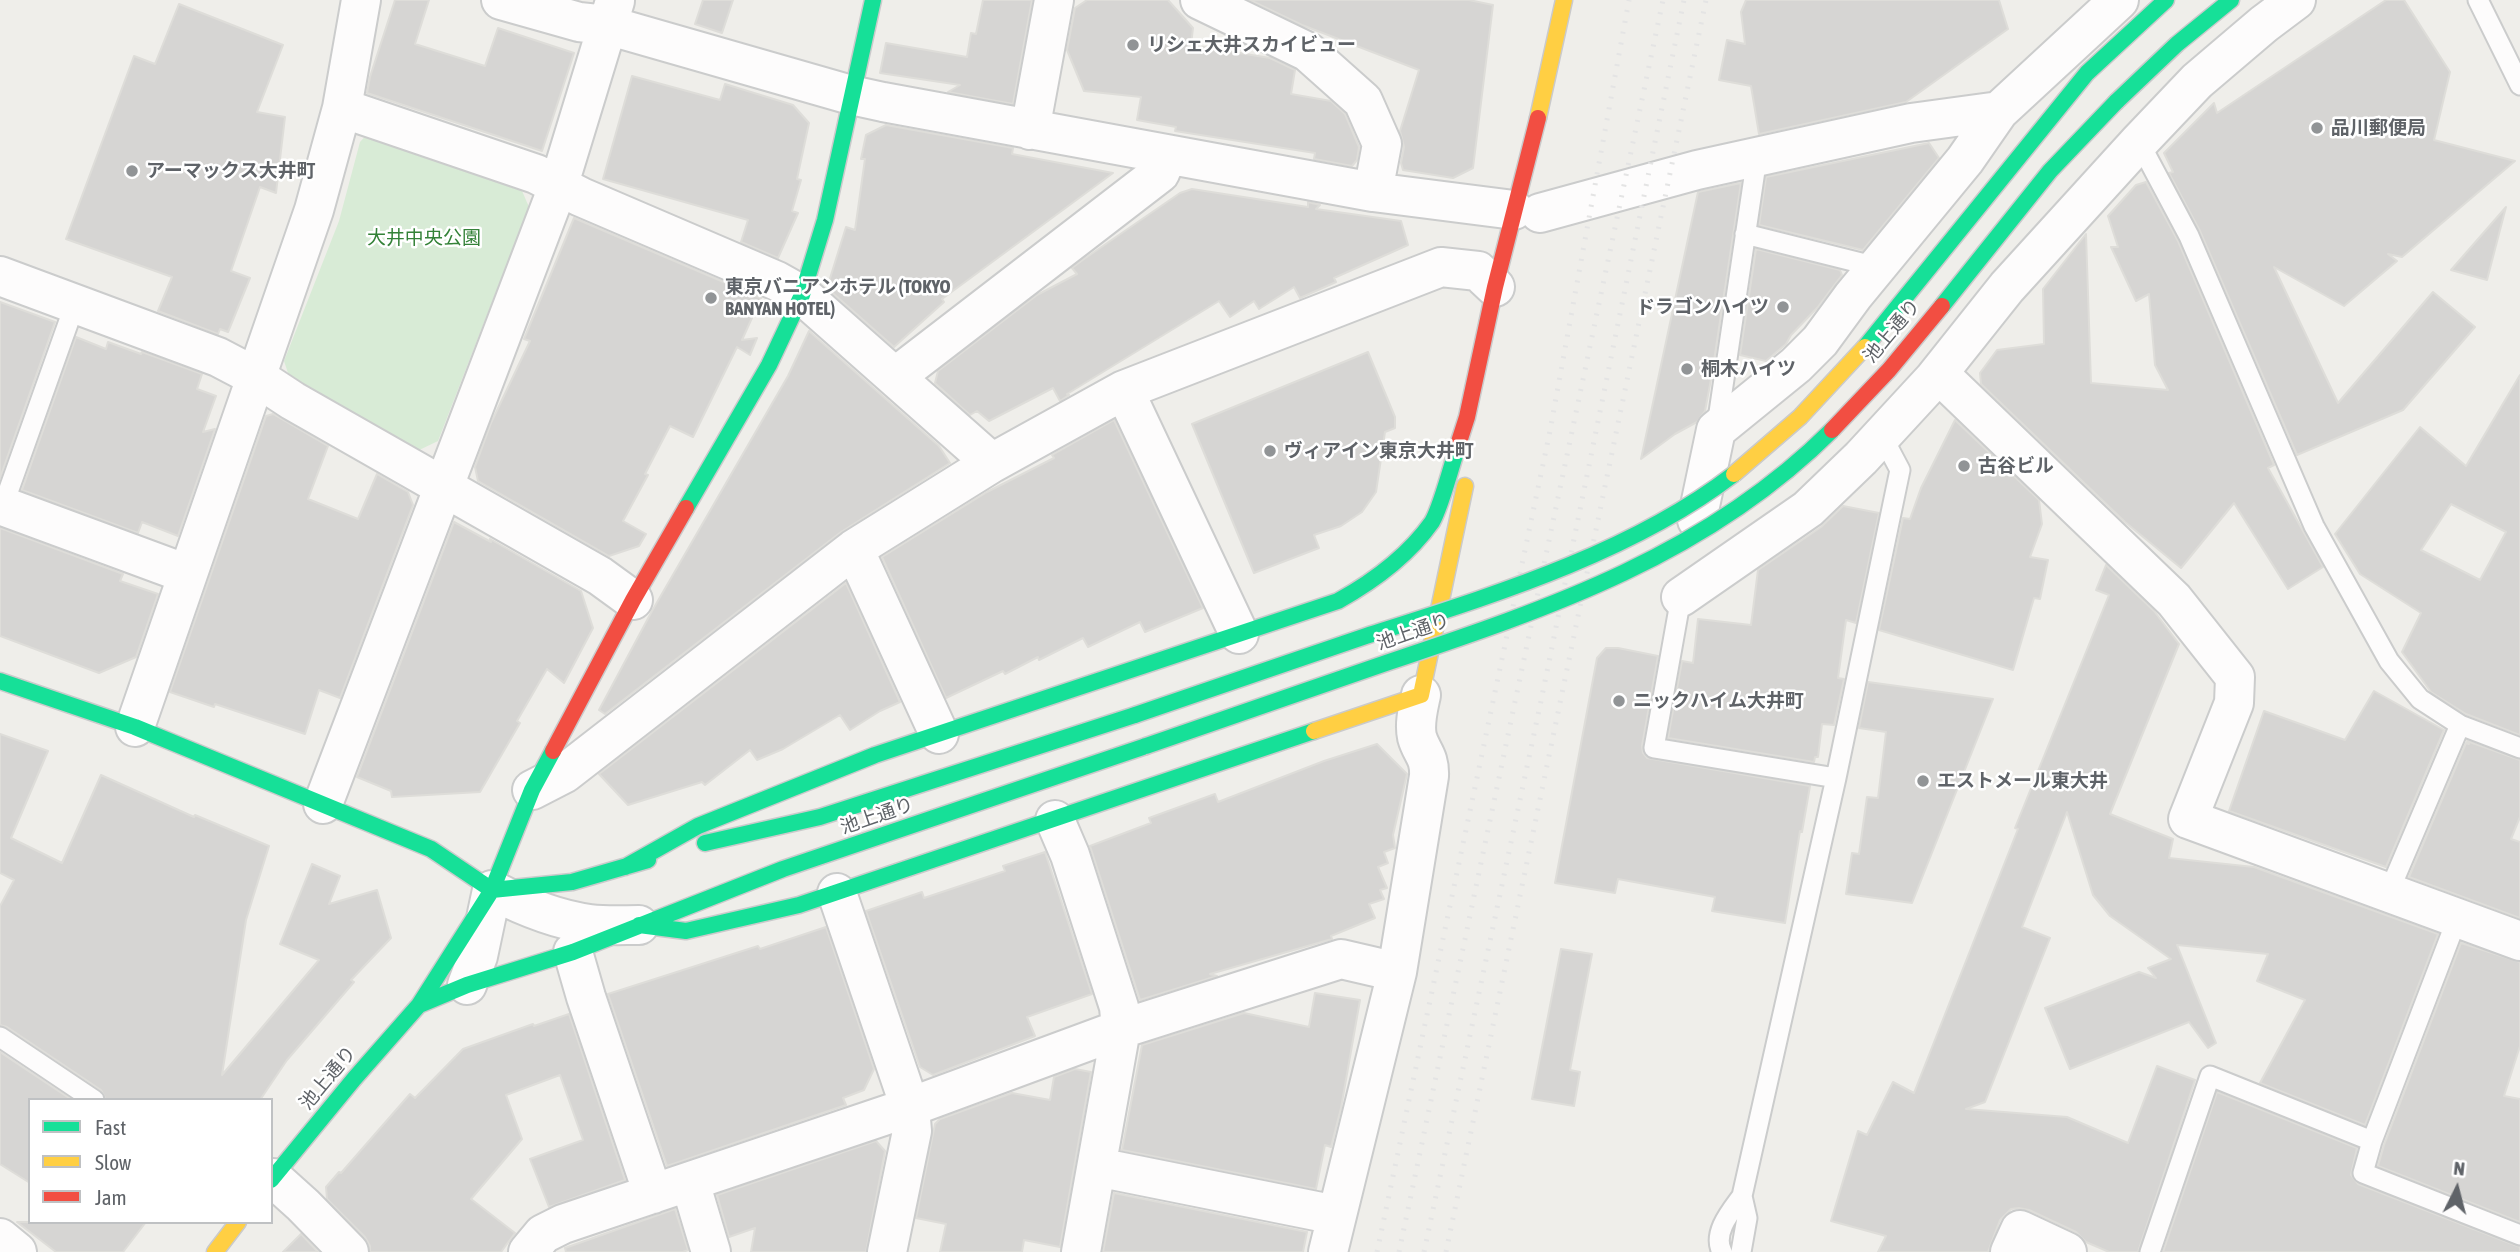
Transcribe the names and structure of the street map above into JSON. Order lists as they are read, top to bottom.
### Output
{
  "streets": {
    "main road": ["池上通り"]
  },
  "parks": ["大井中央公園"],
  "places": [
    "リシェ大井スカイビュー",
    "品川郵便局",
    "アーマックス大井町",
    "東京バニアンホテル (TOKYO BANYAN HOTEL)",
    "ドラゴンハイツ",
    "桐木ハイツ",
    "ヴィアイン東京大井町",
    "古谷ビル",
    "ニックハイム大井町",
    "エストメール東大井"
  ],
  "legend": ["Fast", "Slow", "Jam"],
  "north": "top"
}
